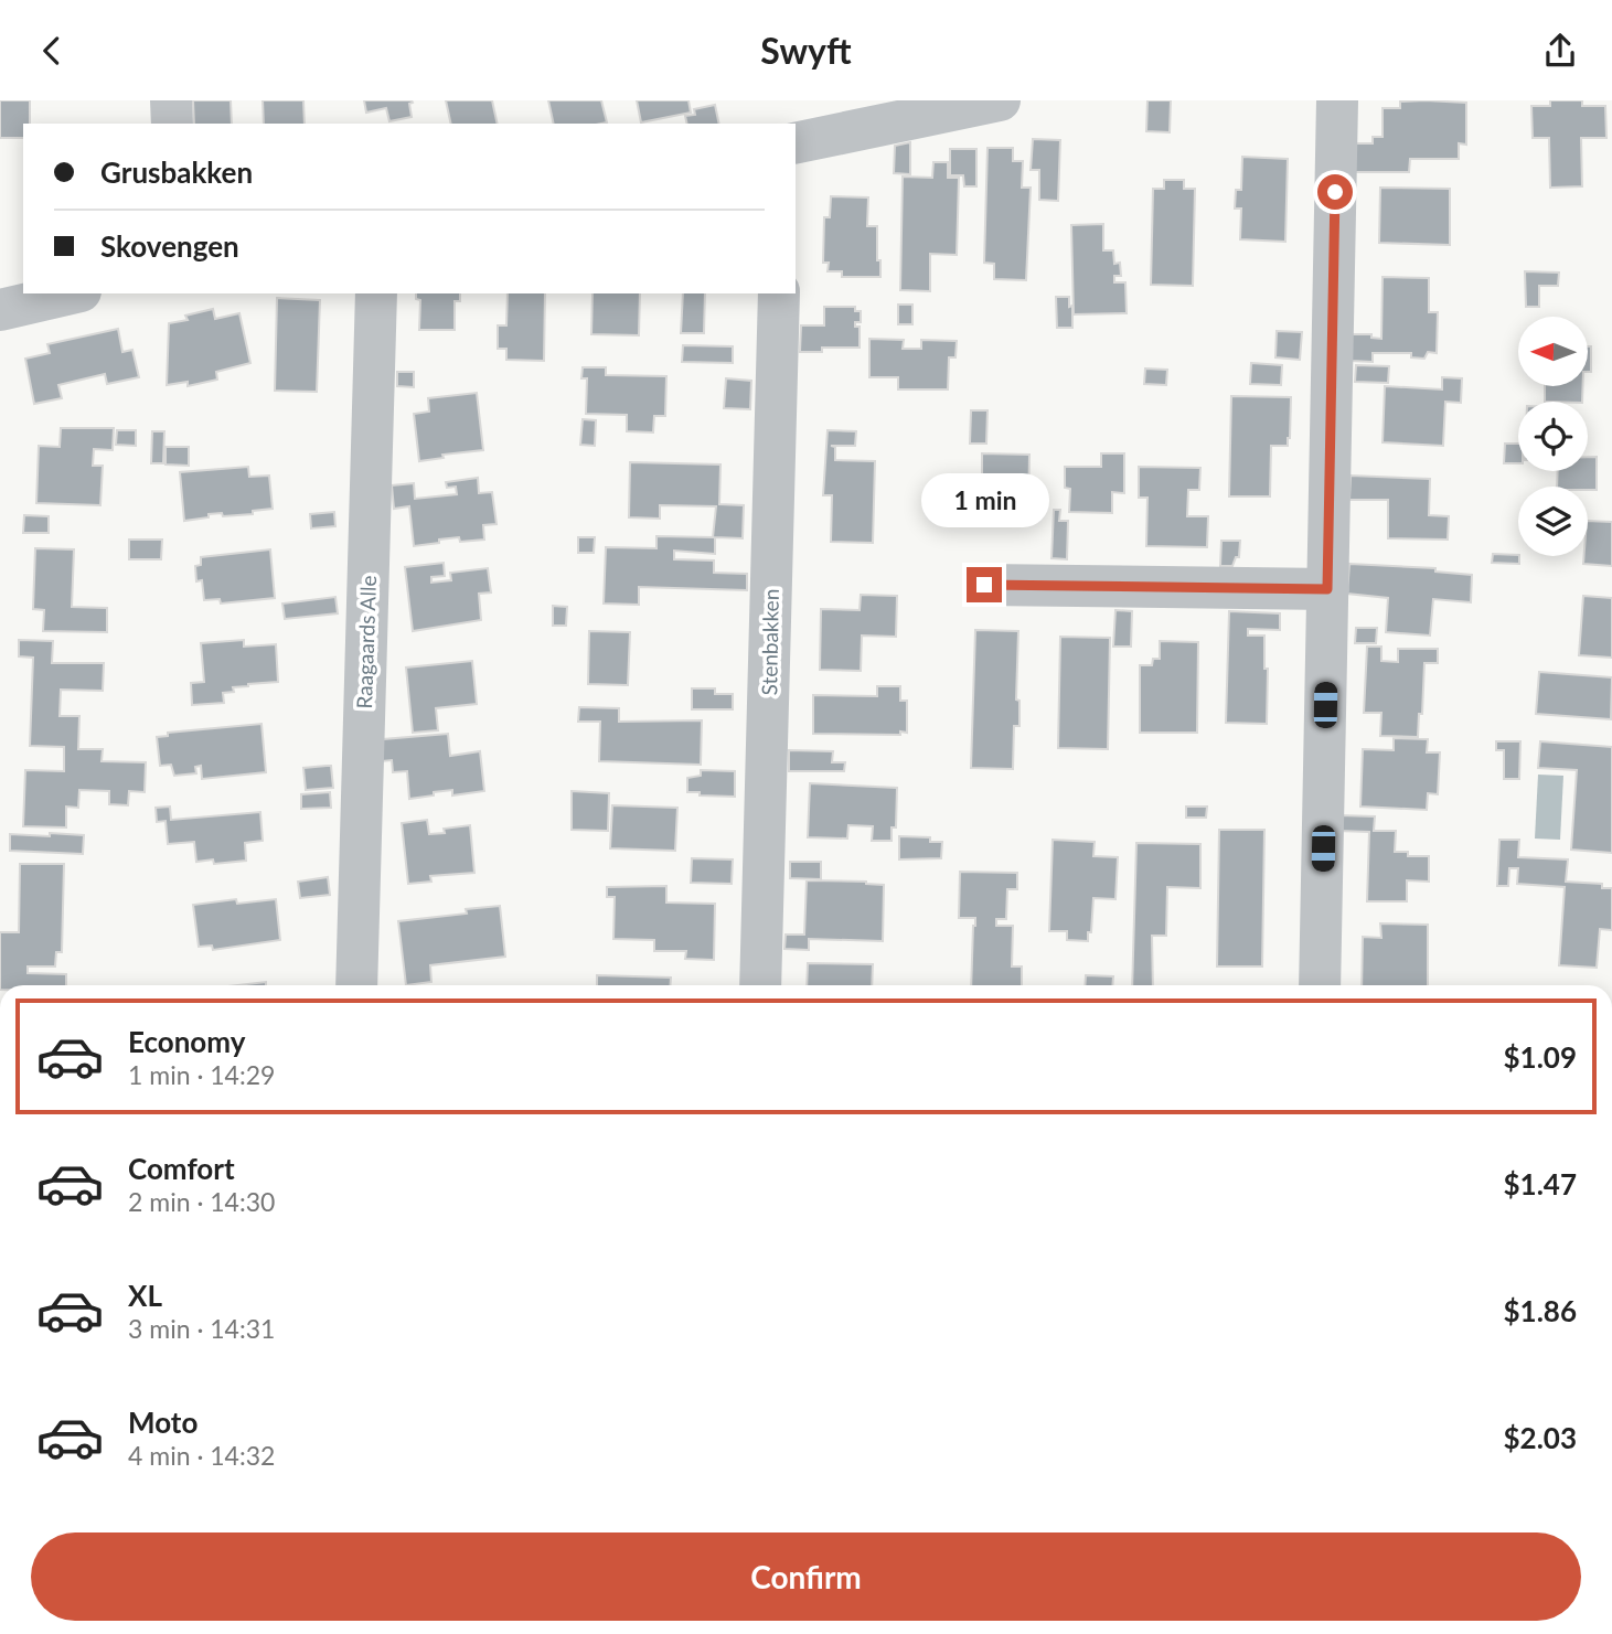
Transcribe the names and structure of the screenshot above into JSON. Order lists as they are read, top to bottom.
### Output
{
  "streets": {
    "street": ["Raagaards Alle", "Stenbakken"]
  },
  "north": "left",
  "page": {
    "header": "Swyft",
    "banner": ["Grusbakken", "Skovengen"],
    "bubble": "1 min",
    "list": [
      {
        "name": "Economy",
        "note": "1 min · 14:29",
        "value": "$1.09"
      },
      {
        "name": "Comfort",
        "note": "2 min · 14:30",
        "value": "$1.47"
      },
      {
        "name": "XL",
        "note": "3 min · 14:31",
        "value": "$1.86"
      },
      {
        "name": "Moto",
        "note": "4 min · 14:32",
        "value": "$2.03"
      }
    ],
    "buttons": "Confirm"
  }
}
